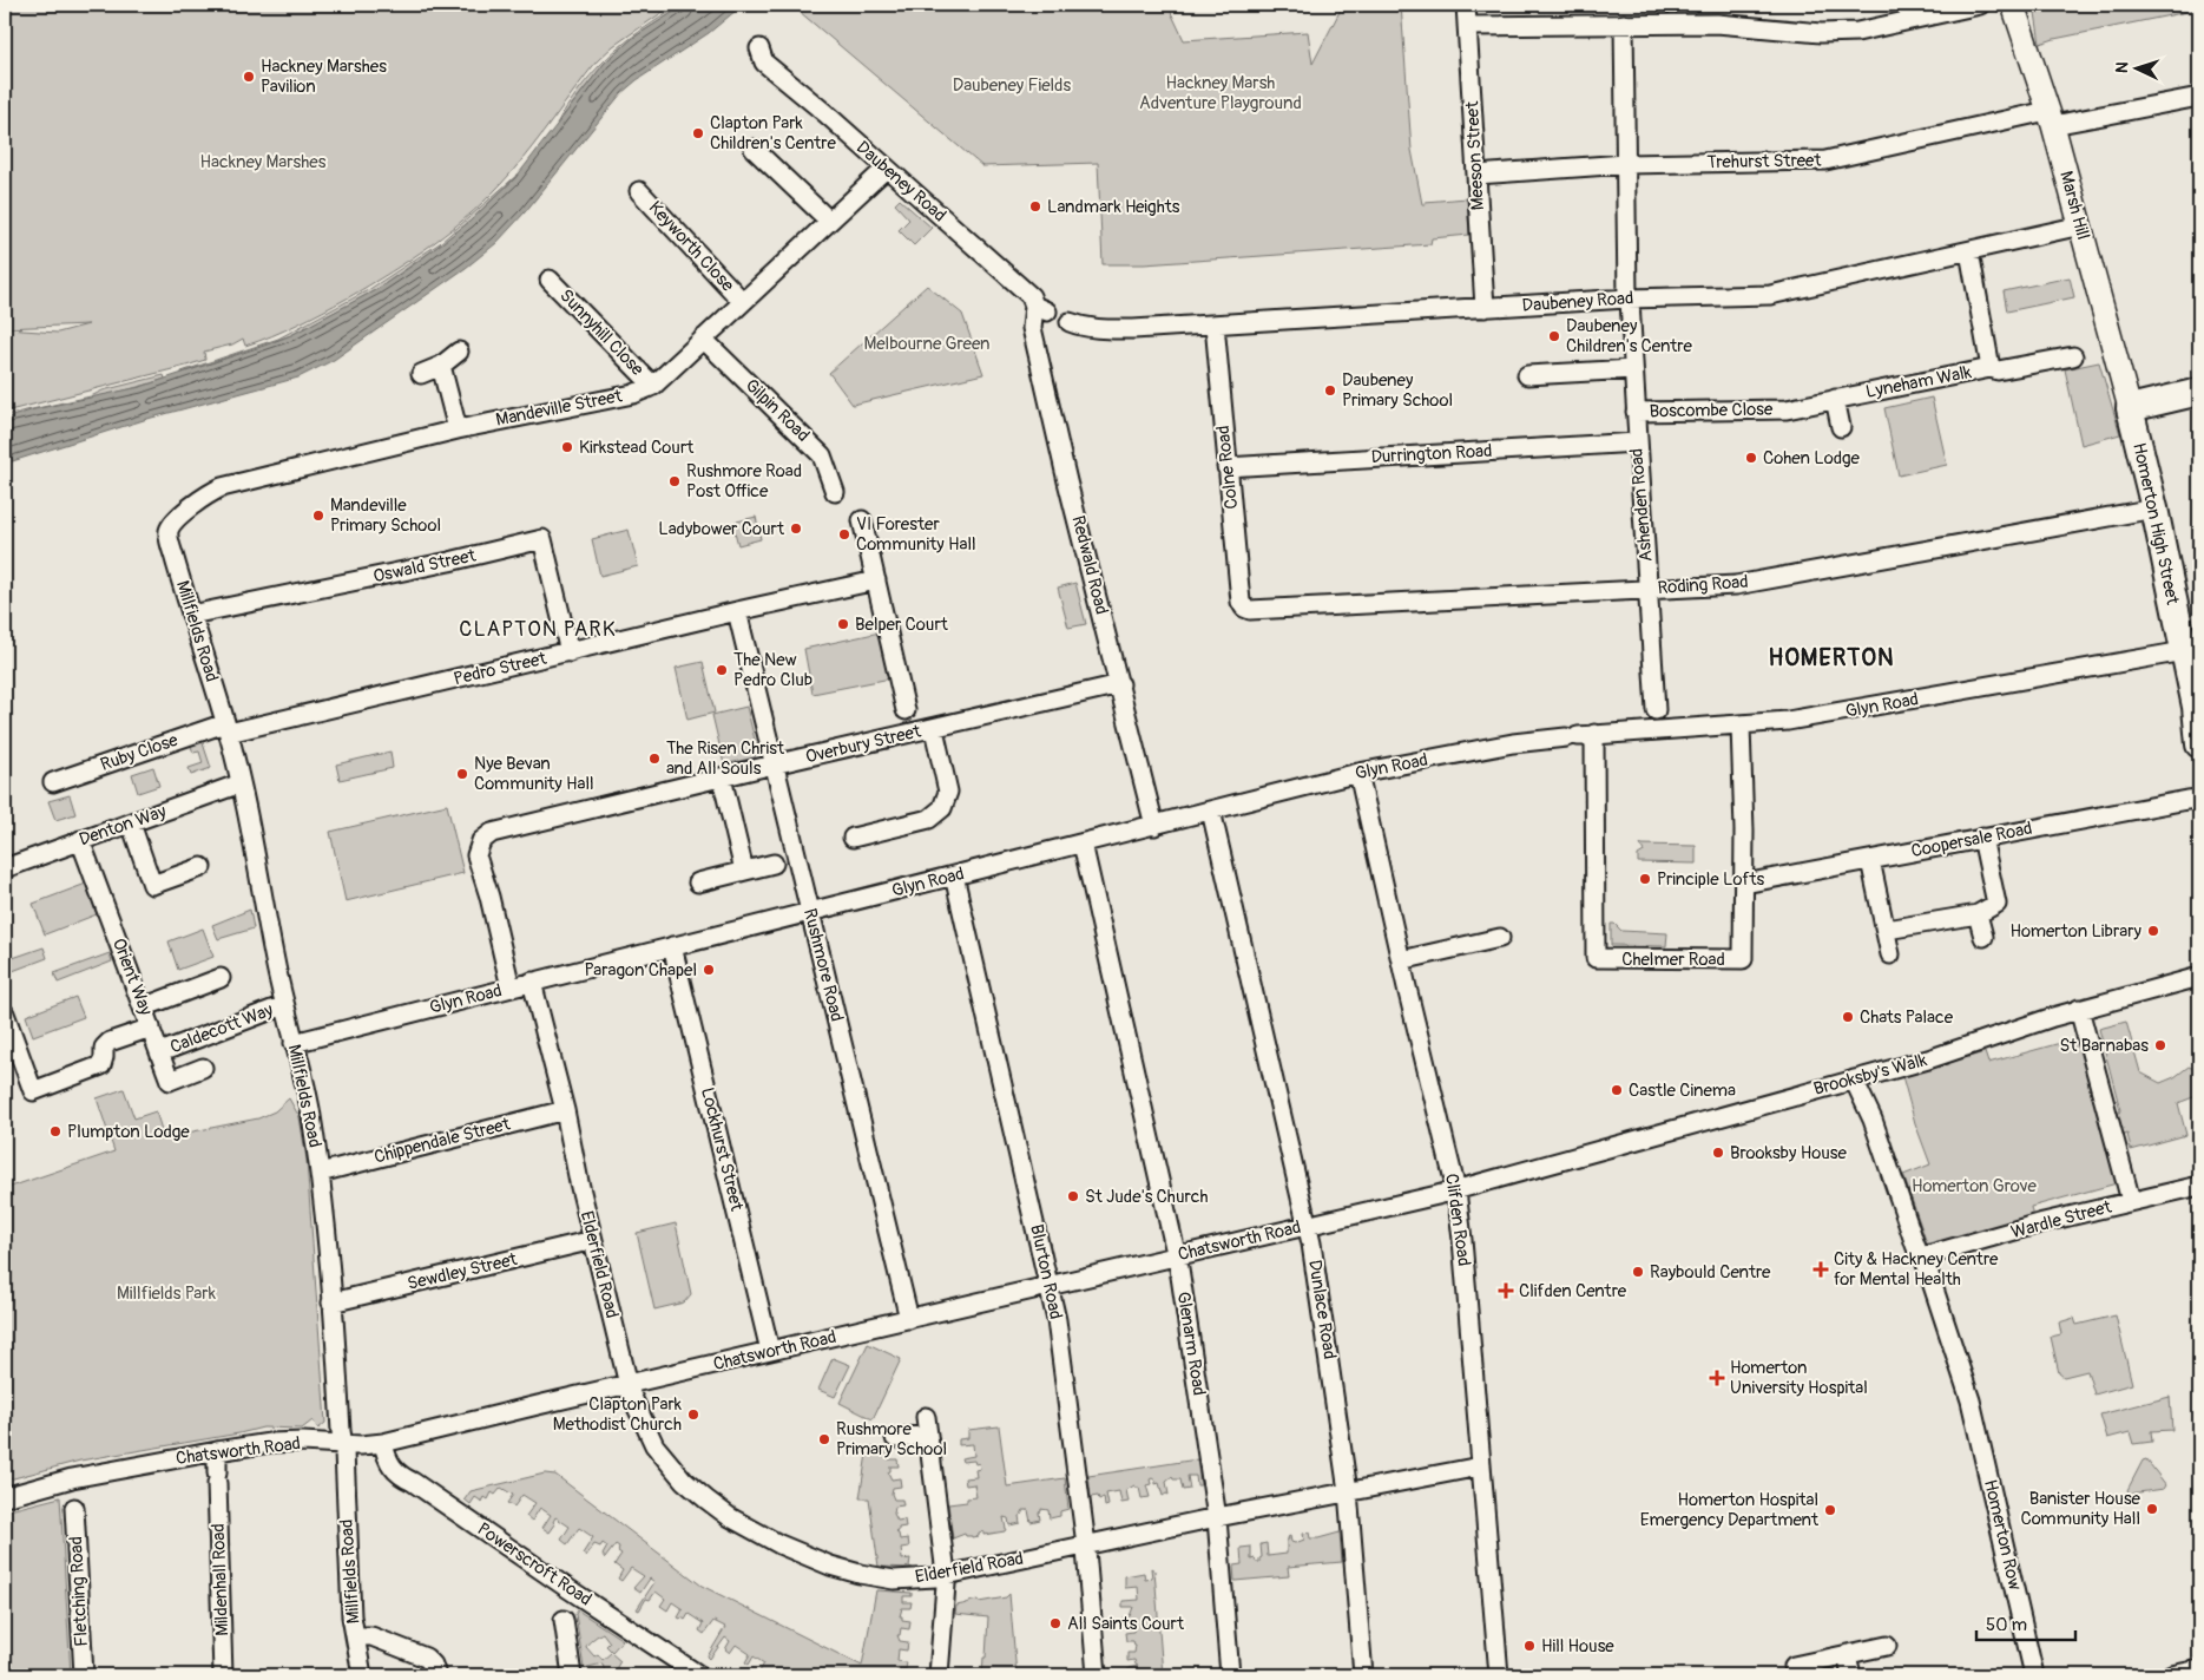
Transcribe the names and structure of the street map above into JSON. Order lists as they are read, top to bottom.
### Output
{
  "streets": {
    "highway": ["Homerton High Street"],
    "main road": ["Marsh Hill"],
    "street": [
      "Meeson Street",
      "Trehurst Street",
      "Daubeney Road",
      "Keyworth Close",
      "Sunnyhill Close",
      "Lyneham Walk",
      "Mandeville Street",
      "Gilpin Road",
      "Boscombe Close",
      "Durrington Road",
      "Colne Road",
      "Ashenden Road",
      "Redwald Road",
      "Oswald Street",
      "Roding Road",
      "Millfields Road",
      "Pedro Street",
      "Glyn Road",
      "Overbury Street",
      "Ruby Close",
      "Denton Way",
      "Coopersale Road",
      "Chelmer Road",
      "Rushmore Road",
      "Orient Way",
      "Caldecott Way",
      "Brooksby's Walk",
      "Chippendale Street",
      "Lockhurst Street",
      "Clifden Road",
      "Wardle Street",
      "Chatsworth Road",
      "Elderfield Road",
      "Sewdley Street",
      "Blurton Road",
      "Dunlace Road",
      "Glenarm Road",
      "Homerton Row",
      "Powerscroft Road",
      "Mildenhall Road",
      "Fletching Road"
    ]
  },
  "crossings": [
    ["Meeson Street", "Trehurst Street"],
    ["Meeson Street", "Daubeney Road"],
    ["Trehurst Street", "Marsh Hill"],
    ["Trehurst Street", "Ashenden Road"],
    ["Daubeney Road", "Marsh Hill"],
    ["Daubeney Road", "Lyneham Walk"],
    ["Daubeney Road", "Mandeville Street"],
    ["Daubeney Road", "Colne Road"],
    ["Daubeney Road", "Ashenden Road"],
    ["Daubeney Road", "Redwald Road"],
    ["Marsh Hill", "Homerton High Street"],
    ["Keyworth Close", "Mandeville Street"],
    ["Sunnyhill Close", "Mandeville Street"],
    ["Lyneham Walk", "Boscombe Close"],
    ["Mandeville Street", "Gilpin Road"],
    ["Mandeville Street", "Millfields Road"],
    ["Boscombe Close", "Ashenden Road"],
    ["Durrington Road", "Colne Road"],
    ["Durrington Road", "Ashenden Road"],
    ["Colne Road", "Roding Road"],
    ["Ashenden Road", "Roding Road"],
    ["Homerton High Street", "Roding Road"],
    ["Homerton High Street", "Glyn Road"],
    ["Redwald Road", "Glyn Road"],
    ["Redwald Road", "Overbury Street"],
    ["Oswald Street", "Millfields Road"],
    ["Oswald Street", "Pedro Street"],
    ["Millfields Road", "Pedro Street"],
    ["Millfields Road", "Glyn Road"],
    ["Millfields Road", "Ruby Close"],
    ["Millfields Road", "Denton Way"],
    ["Millfields Road", "Caldecott Way"],
    ["Millfields Road", "Chippendale Street"],
    ["Millfields Road", "Chatsworth Road"],
    ["Millfields Road", "Sewdley Street"],
    ["Pedro Street", "Ruby Close"],
    ["Pedro Street", "Rushmore Road"],
    ["Glyn Road", "Overbury Street"],
    ["Glyn Road", "Chelmer Road"],
    ["Glyn Road", "Rushmore Road"],
    ["Glyn Road", "Lockhurst Street"],
    ["Glyn Road", "Clifden Road"],
    ["Glyn Road", "Elderfield Road"],
    ["Glyn Road", "Blurton Road"],
    ["Glyn Road", "Dunlace Road"],
    ["Glyn Road", "Glenarm Road"],
    ["Overbury Street", "Rushmore Road"],
    ["Denton Way", "Orient Way"],
    ["Coopersale Road", "Chelmer Road"],
    ["Rushmore Road", "Chatsworth Road"],
    ["Orient Way", "Caldecott Way"],
    ["Brooksby's Walk", "Chatsworth Road"],
    ["Chippendale Street", "Elderfield Road"],
    ["Lockhurst Street", "Chatsworth Road"],
    ["Clifden Road", "Chatsworth Road"],
    ["Clifden Road", "Elderfield Road"],
    ["Wardle Street", "Homerton Row"],
    ["Chatsworth Road", "Elderfield Road"],
    ["Chatsworth Road", "Blurton Road"],
    ["Chatsworth Road", "Dunlace Road"],
    ["Chatsworth Road", "Glenarm Road"],
    ["Chatsworth Road", "Powerscroft Road"],
    ["Chatsworth Road", "Mildenhall Road"],
    ["Chatsworth Road", "Fletching Road"],
    ["Elderfield Road", "Sewdley Street"],
    ["Elderfield Road", "Blurton Road"],
    ["Elderfield Road", "Dunlace Road"],
    ["Elderfield Road", "Glenarm Road"]
  ],
  "districts": ["CLAPTON PARK", "HOMERTON"],
  "parks": [
    "Hackney Marsh Adventure Playground",
    "Daubeney Fields",
    "Hackney Marshes",
    "Melbourne Green",
    "Homerton Grove",
    "Millfields Park"
  ],
  "places": {
    "other": [
      "Hackney Marshes Pavilion",
      "Clapton Park Children's Centre",
      "Landmark Heights",
      "Daubeney Children's Centre",
      "Daubeney Primary School",
      "Kirkstead Court",
      "Cohen Lodge",
      "Rushmore Road Post Office",
      "Mandeville Primary School",
      "Ladybower Court",
      "VI Forester Community Hall",
      "Belper Court",
      "The New Pedro Club",
      "The Risen Christ and All Souls",
      "Nye Bevan Community Hall",
      "Principle Lofts",
      "Homerton Library",
      "Paragon Chapel",
      "Chats Palace",
      "St Barnabas",
      "Castle Cinema",
      "Plumpton Lodge",
      "Brooksby House",
      "St Jude's Church",
      "Raybould Centre",
      "Clapton Park Methodist Church",
      "Rushmore Primary School",
      "Banister House Community Hall",
      "Homerton Hospital Emergency Department",
      "All Saints Court",
      "Hill House"
    ],
    "health": ["City & Hackney Centre for Mental Health", "Clifden Centre", "Homerton University Hospital"]
  },
  "scale_bar": "50 m",
  "north": "left"
}
